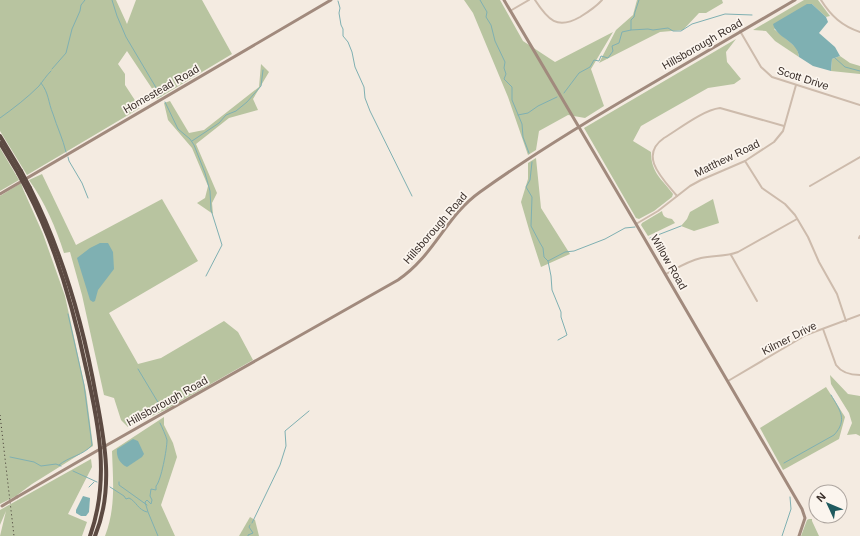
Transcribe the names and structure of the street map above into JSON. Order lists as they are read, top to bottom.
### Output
{
  "streets": {
    "street": [
      "Hillsborough Road",
      "Scott Drive",
      "Homestead Road",
      "Matthew Road",
      "Willow Road",
      "Kilmer Drive"
    ]
  },
  "crossings": [
    ["Hillsborough Road", "Scott Drive"],
    ["Hillsborough Road", "Willow Road"],
    ["Scott Drive", "Matthew Road"],
    ["Matthew Road", "Willow Road"],
    ["Willow Road", "Kilmer Drive"]
  ],
  "north": "top left"
}
